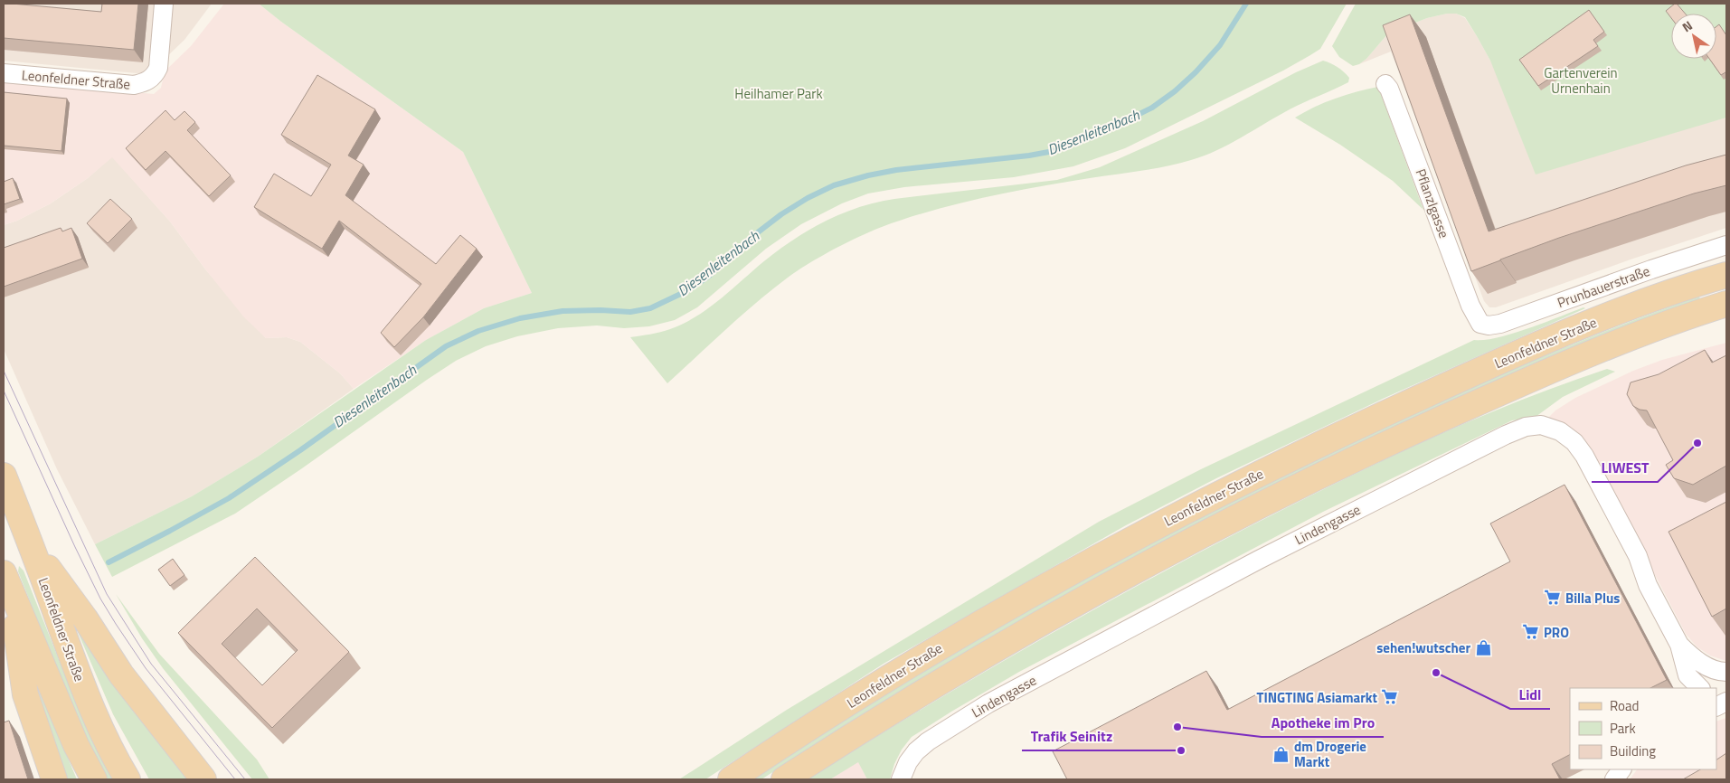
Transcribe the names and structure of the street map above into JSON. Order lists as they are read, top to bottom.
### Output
{
  "streets": {
    "main road": ["Leonfeldner Straße"],
    "street": ["Pflanzlgasse", "Prunbauerstraße", "Lindengasse"]
  },
  "crossings": [
    ["Pflanzlgasse", "Prunbauerstraße"]
  ],
  "water": ["Diesenleitenbach"],
  "parks": ["Gartenverein Urnenhain", "Heilhamer Park"],
  "places": {
    "other": [
      "LIWEST",
      "Lidl",
      "Apotheke im Pro",
      "Trafik Seinitz"
    ],
    "supermarket": ["Billa Plus", "PRO", "TINGTING Asiamarkt"],
    "shop": ["sehen!wutscher", "dm Drogerie Markt"]
  },
  "legend": ["Road", "Park", "Building"],
  "north": "top left"
}
